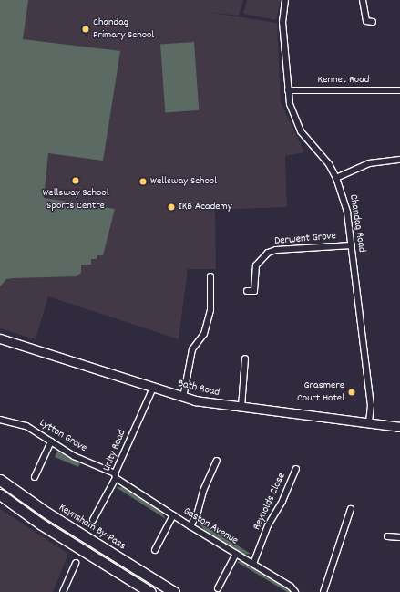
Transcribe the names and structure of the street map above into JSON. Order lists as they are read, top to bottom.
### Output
{
  "streets": {
    "highway": ["Keynsham By-Pass"],
    "main road": ["Bath Road"],
    "street": [
      "Kennet Road",
      "Chandag Road",
      "Derwent Grove",
      "Lytton Grove",
      "Unity Road",
      "Reynolds Close",
      "Gaston Avenue"
    ]
  },
  "crossings": [
    ["Kennet Road", "Chandag Road"],
    ["Chandag Road", "Derwent Grove"],
    ["Chandag Road", "Bath Road"],
    ["Bath Road", "Unity Road"],
    ["Lytton Grove", "Unity Road"],
    ["Lytton Grove", "Gaston Avenue"],
    ["Unity Road", "Gaston Avenue"],
    ["Reynolds Close", "Gaston Avenue"]
  ],
  "places": [
    "Chandag Primary School",
    "Wellsway School Sports Centre",
    "Wellsway School",
    "IKB Academy",
    "Grasmere Court Hotel"
  ]
}
